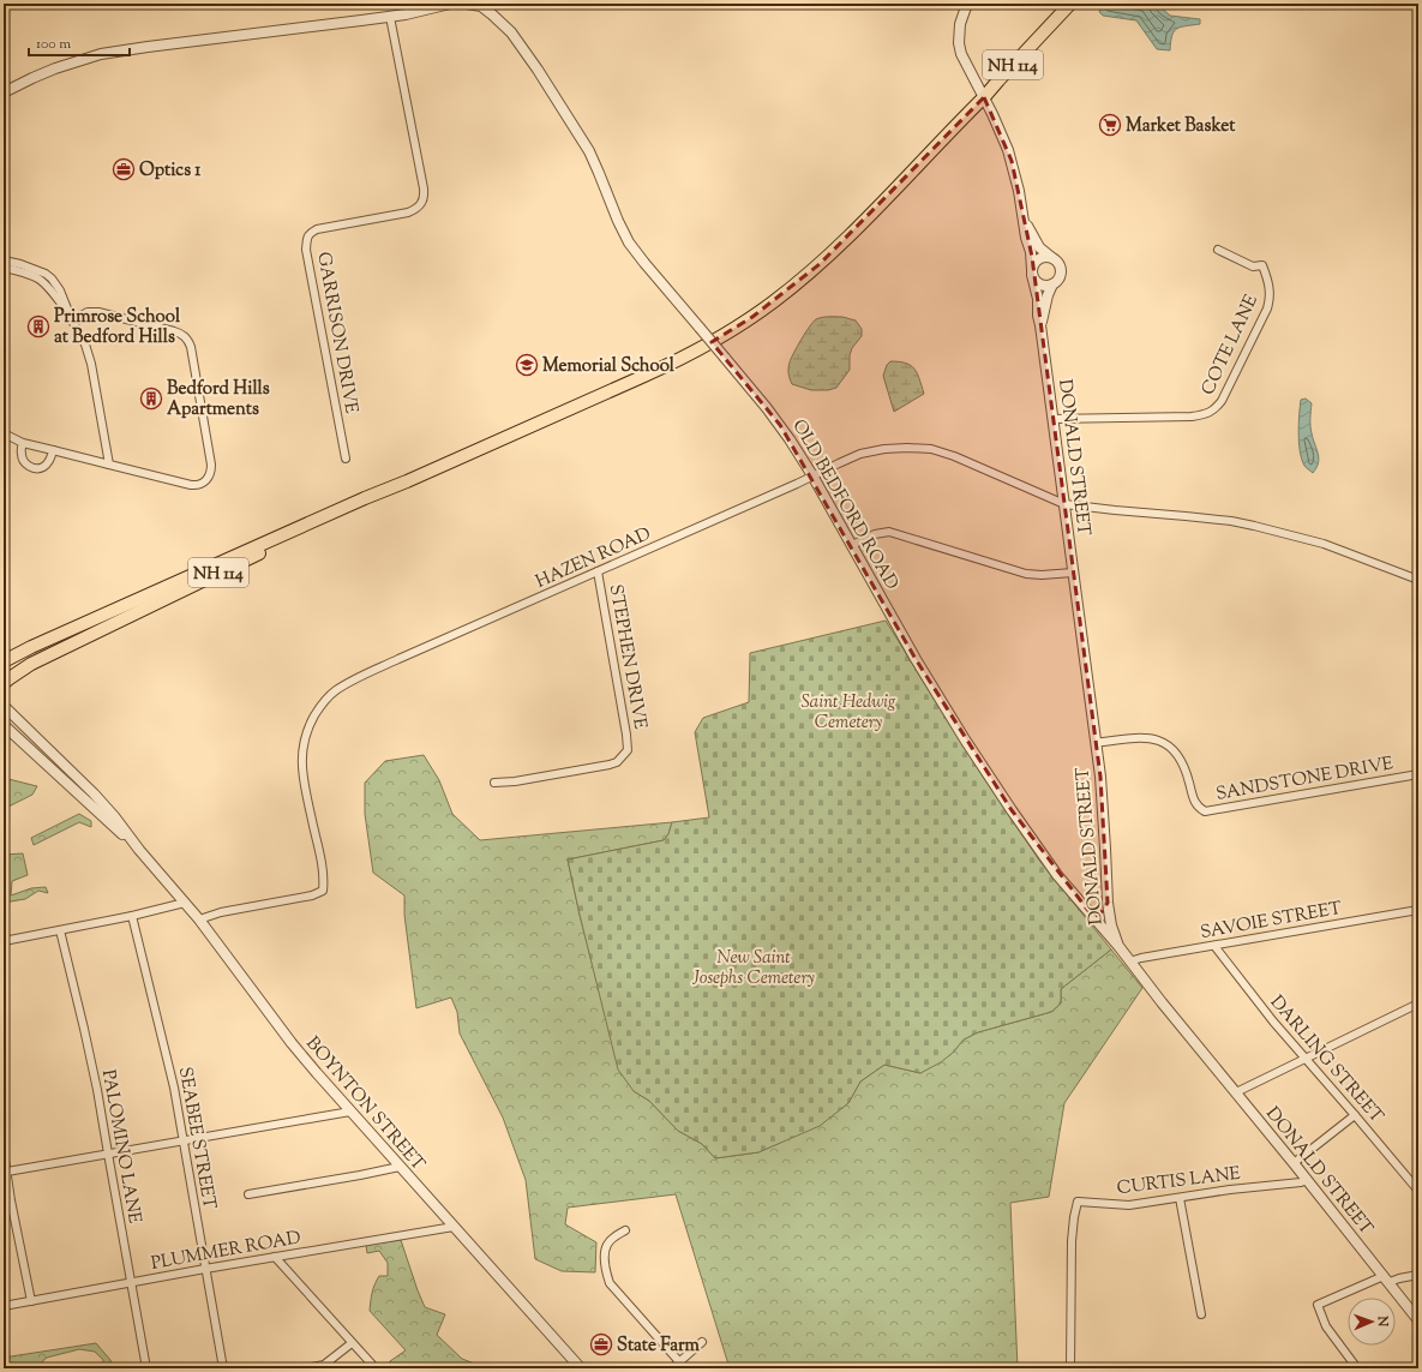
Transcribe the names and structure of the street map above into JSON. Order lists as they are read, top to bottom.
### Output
{
  "streets": {
    "main road": ["NH 114"],
    "street": [
      "GARRISON DRIVE",
      "COTE LANE",
      "DONALD STREET",
      "OLD BEDFORD ROAD",
      "HAZEN ROAD",
      "STEPHEN DRIVE",
      "SANDSTONE DRIVE",
      "SAVOIE STREET",
      "DARLING STREET",
      "BOYNTON STREET",
      "SEABEE STREET",
      "PALOMINO LANE",
      "CURTIS LANE",
      "PLUMMER ROAD"
    ]
  },
  "crossings": [
    ["NH 114", "DONALD STREET"],
    ["COTE LANE", "DONALD STREET"],
    ["DONALD STREET", "OLD BEDFORD ROAD"],
    ["DONALD STREET", "HAZEN ROAD"],
    ["DONALD STREET", "SANDSTONE DRIVE"],
    ["DONALD STREET", "SAVOIE STREET"],
    ["DONALD STREET", "CURTIS LANE"],
    ["OLD BEDFORD ROAD", "HAZEN ROAD"],
    ["HAZEN ROAD", "STEPHEN DRIVE"],
    ["HAZEN ROAD", "BOYNTON STREET"],
    ["SAVOIE STREET", "DARLING STREET"],
    ["BOYNTON STREET", "PLUMMER ROAD"],
    ["SEABEE STREET", "PLUMMER ROAD"],
    ["PALOMINO LANE", "PLUMMER ROAD"]
  ],
  "parks": ["Saint Hedwig Cemetery", "New Saint Josephs Cemetery"],
  "places": {
    "supermarket": ["Market Basket"],
    "office": ["Optics 1", "State Farm"],
    "building": ["Primrose School at Bedford Hills", "Bedford Hills Apartments"],
    "school or university": ["Memorial School"]
  },
  "scale_bar": "100 m",
  "north": "right"
}
